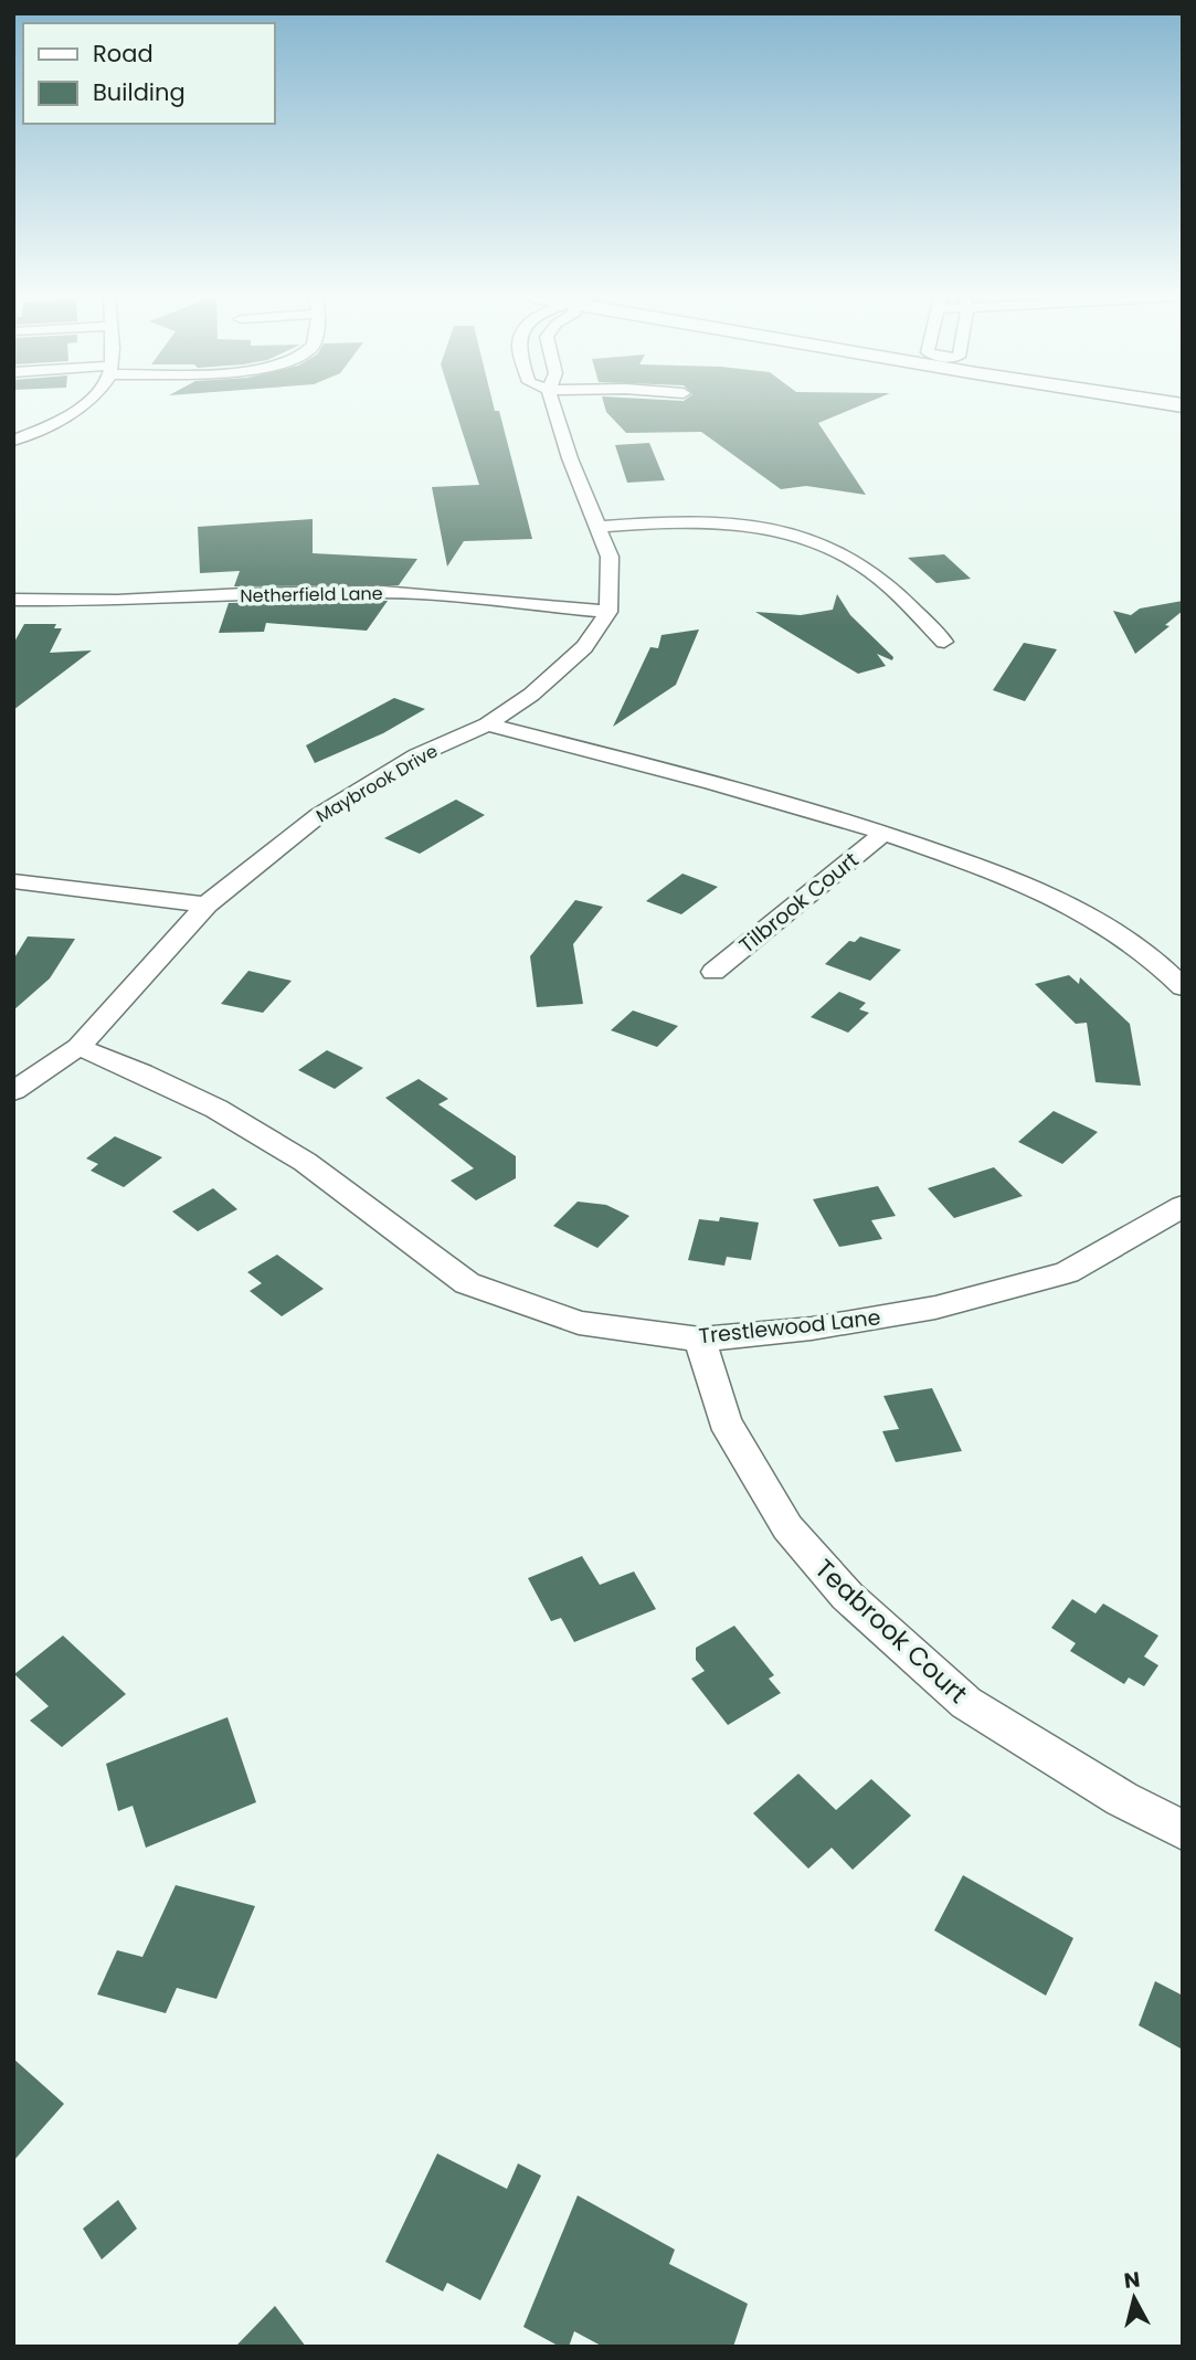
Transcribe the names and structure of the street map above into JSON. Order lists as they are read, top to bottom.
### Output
{
  "streets": {
    "street": [
      "Netherfield Lane",
      "Maybrook Drive",
      "Tilbrook Court",
      "Trestlewood Lane",
      "Teabrook Court"
    ]
  },
  "crossings": [
    ["Netherfield Lane", "Maybrook Drive"],
    ["Maybrook Drive", "Trestlewood Lane"],
    ["Trestlewood Lane", "Teabrook Court"]
  ],
  "legend": ["Road", "Building"],
  "north": "top"
}
